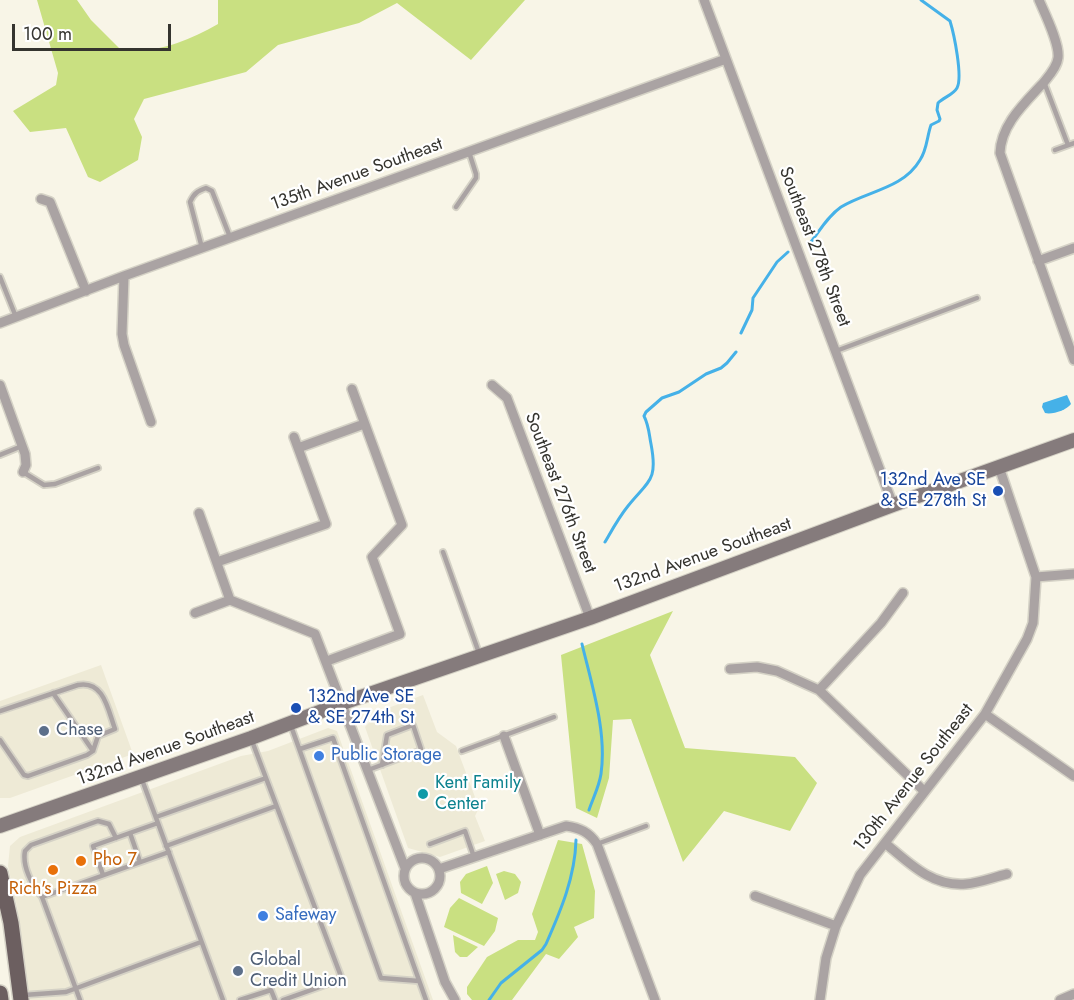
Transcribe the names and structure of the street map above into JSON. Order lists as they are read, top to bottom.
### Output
{
  "streets": {
    "main road": ["132nd Avenue Southeast"],
    "street": [
      "135th Avenue Southeast",
      "Southeast 278th Street",
      "Southeast 276th Street",
      "130th Avenue Southeast"
    ]
  },
  "crossings": [
    ["135th Avenue Southeast", "Southeast 278th Street"],
    ["Southeast 278th Street", "132nd Avenue Southeast"],
    ["Southeast 276th Street", "132nd Avenue Southeast"]
  ],
  "places": [
    "132nd Ave SE & SE 278th St",
    "132nd Ave SE & SE 274th St",
    "Chase",
    "Public Storage",
    "Kent Family Center",
    "Pho 7",
    "Rich's Pizza",
    "Safeway",
    "Global Credit Union"
  ],
  "scale_bar": "100 m"
}
